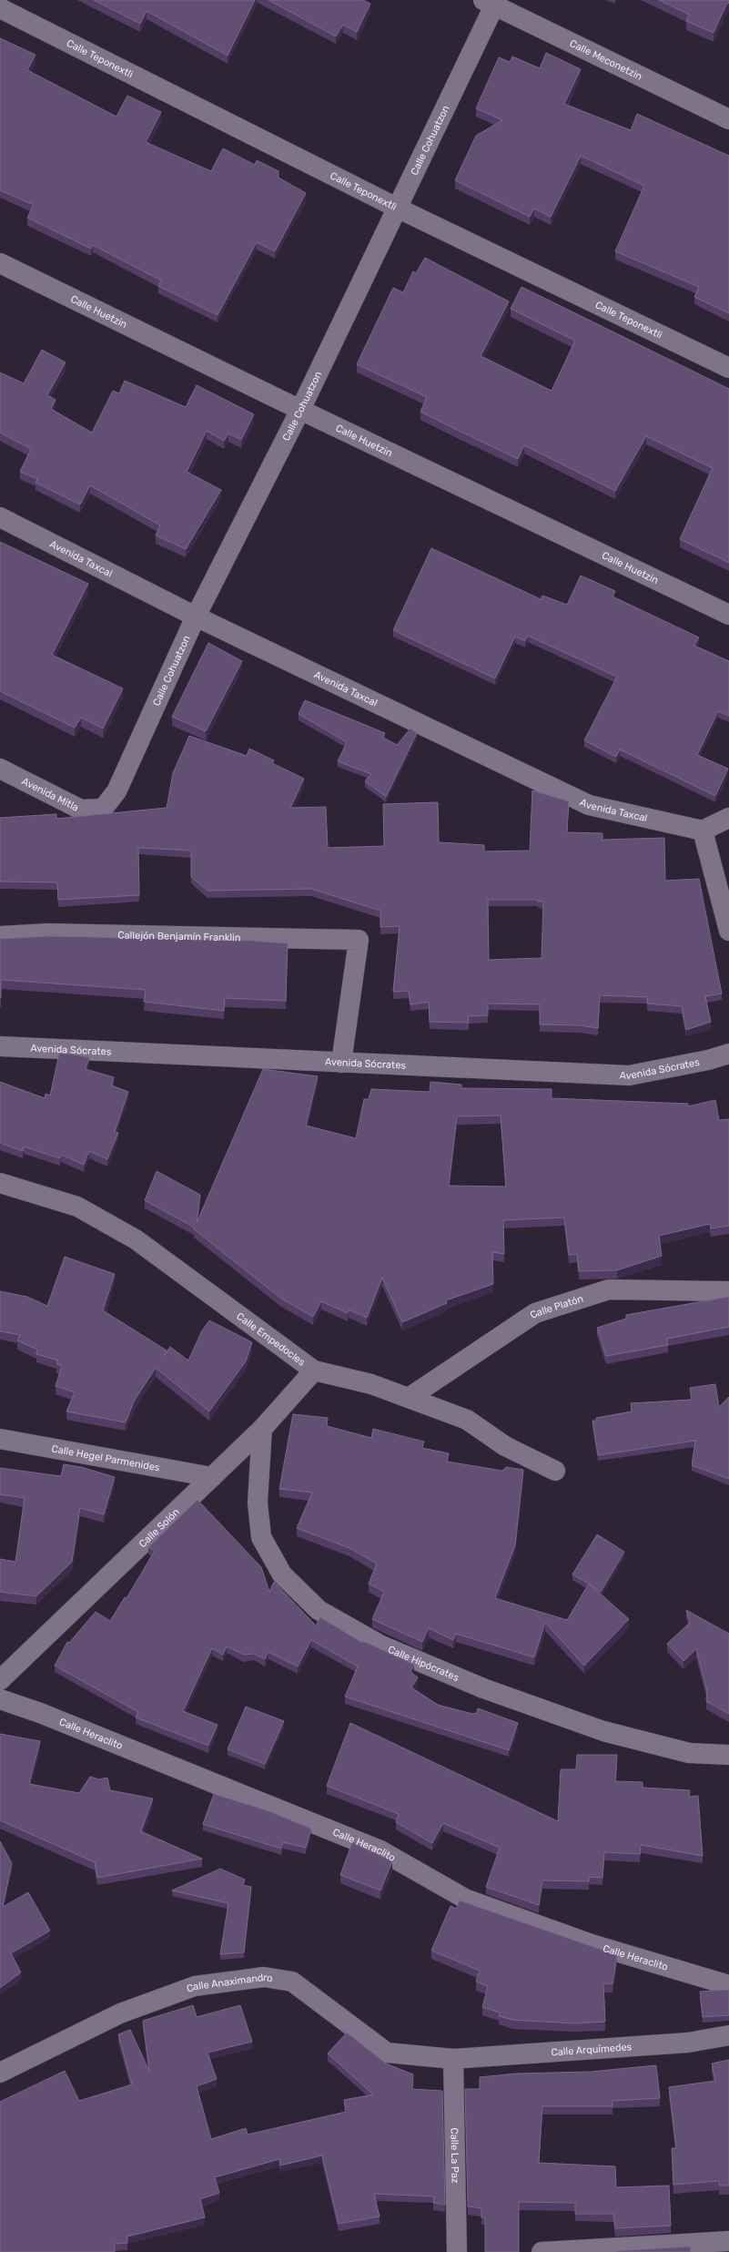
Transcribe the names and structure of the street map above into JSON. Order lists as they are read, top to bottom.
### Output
{
  "streets": {
    "street": [
      "Calle Teponextli",
      "Calle Meconetzin",
      "Calle Cohuatzon",
      "Calle Huetzin",
      "Avenida Taxcal",
      "Avenida Mitla",
      "Callejón Benjamín Franklin",
      "Avenida Sócrates",
      "Calle Platón",
      "Calle Empedocles",
      "Calle Hegel Parmenides",
      "Calle Solón",
      "Calle Hipócrates",
      "Calle Heraclito",
      "Calle Anaximandro",
      "Calle Arquímedes",
      "Calle La Paz"
    ]
  },
  "crossings": [
    ["Calle Teponextli", "Calle Cohuatzon"],
    ["Calle Meconetzin", "Calle Cohuatzon"],
    ["Calle Cohuatzon", "Calle Huetzin"],
    ["Calle Cohuatzon", "Avenida Taxcal"],
    ["Calle Cohuatzon", "Avenida Mitla"],
    ["Callejón Benjamín Franklin", "Avenida Sócrates"],
    ["Calle Platón", "Calle Empedocles"],
    ["Calle Empedocles", "Calle Solón"],
    ["Calle Hegel Parmenides", "Calle Solón"],
    ["Calle Solón", "Calle Hipócrates"],
    ["Calle Anaximandro", "Calle Arquímedes"],
    ["Calle Anaximandro", "Calle La Paz"],
    ["Calle Arquímedes", "Calle La Paz"]
  ]
}
